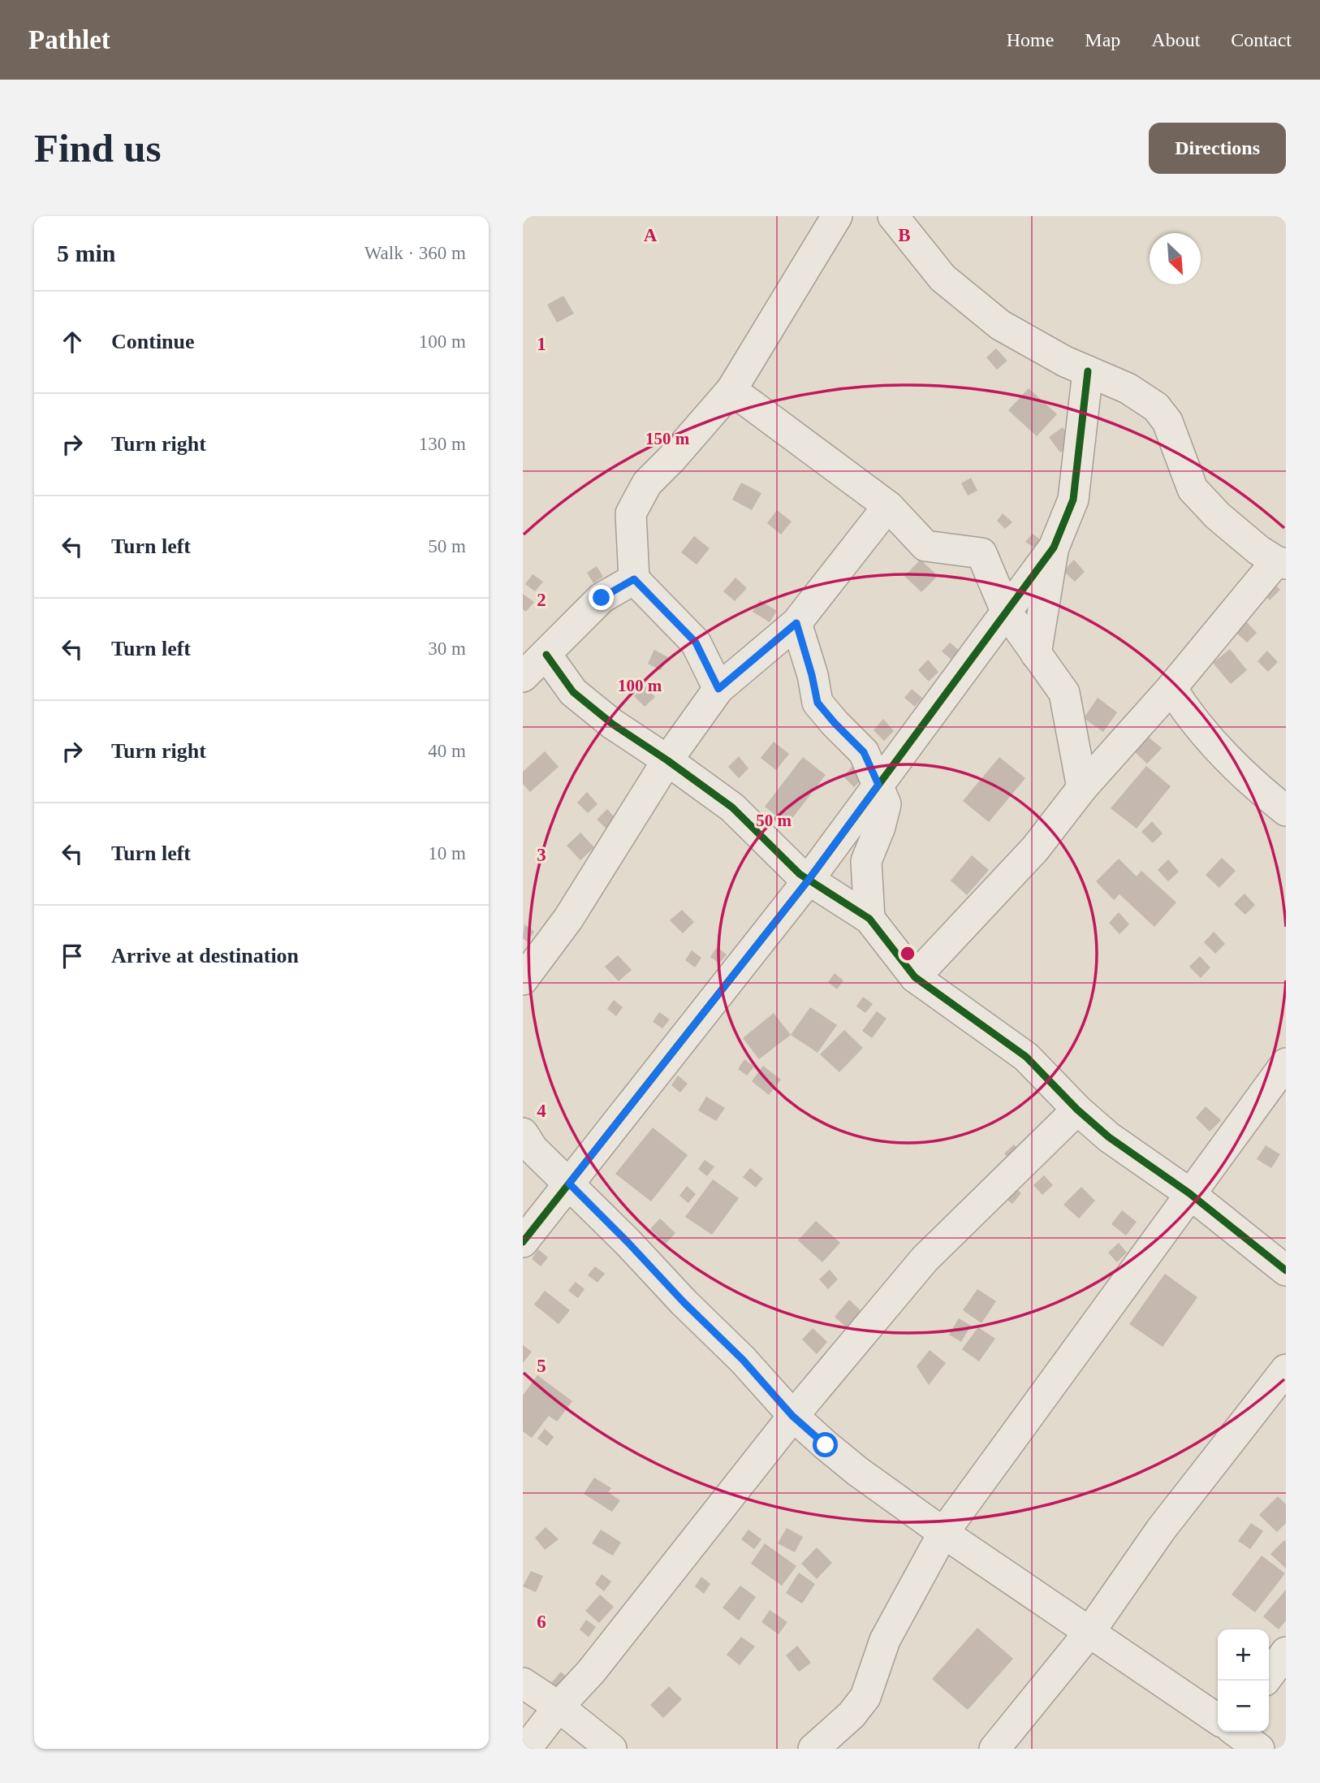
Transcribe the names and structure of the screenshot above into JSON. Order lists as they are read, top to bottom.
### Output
{
  "north": "bottom right",
  "page": {
    "header": "Pathlet",
    "nav": [
      "Home",
      "Map",
      "About",
      "Contact"
    ],
    "buttons": "Directions",
    "title": "Find us",
    "heading": ["5 min", "Walk · 360 m"],
    "list": [
      ["Continue", "100 m"],
      ["Turn right", "130 m"],
      ["Turn left", "50 m"],
      ["Turn left", "30 m"],
      ["Turn right", "40 m"],
      ["Turn left", "10 m"],
      "Arrive at destination"
    ],
    "map_buttons": ["+", "−"]
  },
  "grid": {
    "columns": ["A", "B"],
    "rows": [
      "1",
      "2",
      "3",
      "4",
      "5",
      "6"
    ]
  },
  "rings": ["150 m", "100 m", "50 m"]
}
